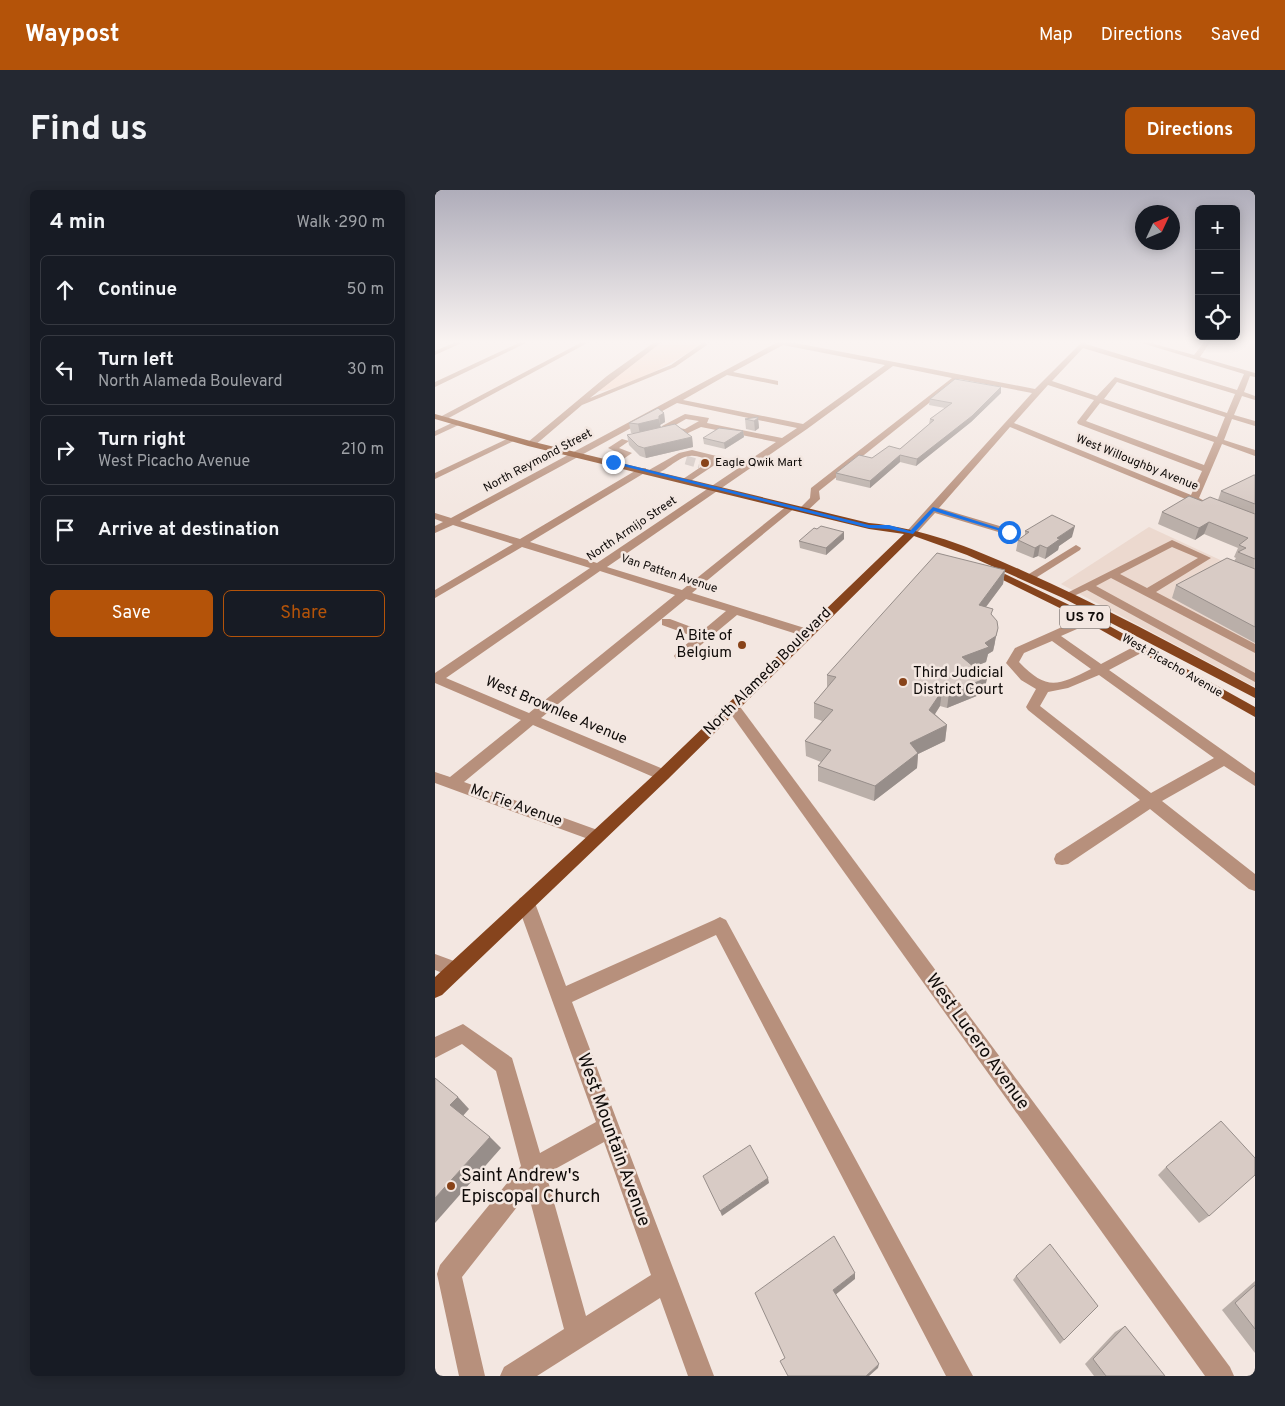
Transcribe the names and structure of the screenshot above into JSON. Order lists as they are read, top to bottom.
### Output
{
  "streets": {
    "main road": ["US 70", "West Picacho Avenue", "North Alameda Boulevard"],
    "street": [
      "North Reymond Street",
      "West Willoughby Avenue",
      "North Armijo Street",
      "Van Patten Avenue",
      "West Brownlee Avenue",
      "Mc Fie Avenue",
      "West Lucero Avenue",
      "West Mountain Avenue"
    ]
  },
  "crossings": [
    ["North Reymond Street", "Van Patten Avenue"],
    ["North Reymond Street", "West Picacho Avenue"],
    ["West Willoughby Avenue", "North Alameda Boulevard"],
    ["North Armijo Street", "Van Patten Avenue"],
    ["North Armijo Street", "West Picacho Avenue"],
    ["North Armijo Street", "West Brownlee Avenue"],
    ["Van Patten Avenue", "North Alameda Boulevard"],
    ["West Picacho Avenue", "North Alameda Boulevard"],
    ["North Alameda Boulevard", "West Brownlee Avenue"],
    ["North Alameda Boulevard", "Mc Fie Avenue"],
    ["North Alameda Boulevard", "West Lucero Avenue"],
    ["North Alameda Boulevard", "West Mountain Avenue"]
  ],
  "places": [
    "Eagle Qwik Mart",
    "A Bite of Belgium",
    "Third Judicial District Court",
    "Saint Andrew's Episcopal Church"
  ],
  "north": "top right",
  "page": {
    "header": "Waypost",
    "nav": ["Map", "Directions", "Saved"],
    "buttons": [
      "Directions",
      ["Save", "Share"]
    ],
    "title": "Find us",
    "heading": ["4 min", "Walk · 290 m"],
    "map_buttons": ["+", "−"],
    "list": [
      ["Continue", "50 m"],
      ["Turn left", "North Alameda Boulevard", "30 m"],
      ["Turn right", "West Picacho Avenue", "210 m"],
      "Arrive at destination"
    ]
  }
}
